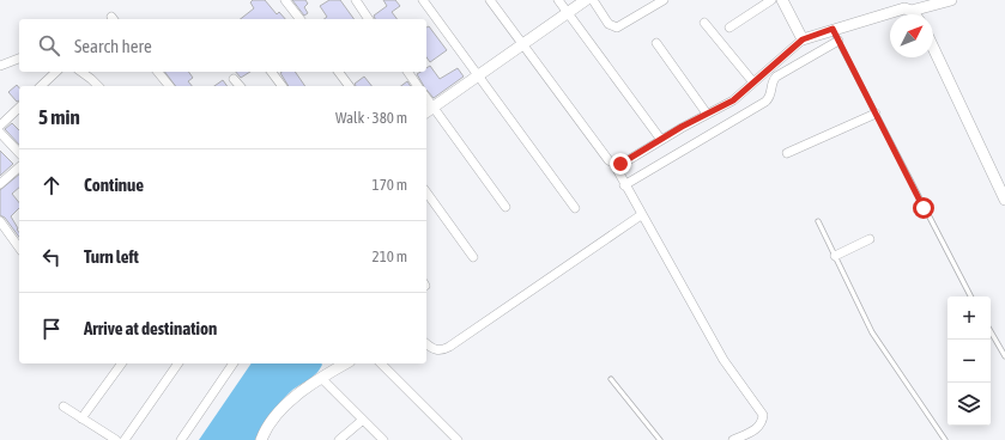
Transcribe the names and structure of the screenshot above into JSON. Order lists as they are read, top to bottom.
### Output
{
  "north": "top right",
  "page": {
    "search": "Search here",
    "heading": ["5 min", "Walk · 380 m"],
    "list": [
      ["Continue", "170 m"],
      ["Turn left", "210 m"],
      "Arrive at destination"
    ],
    "map_buttons": ["+", "−"]
  }
}
